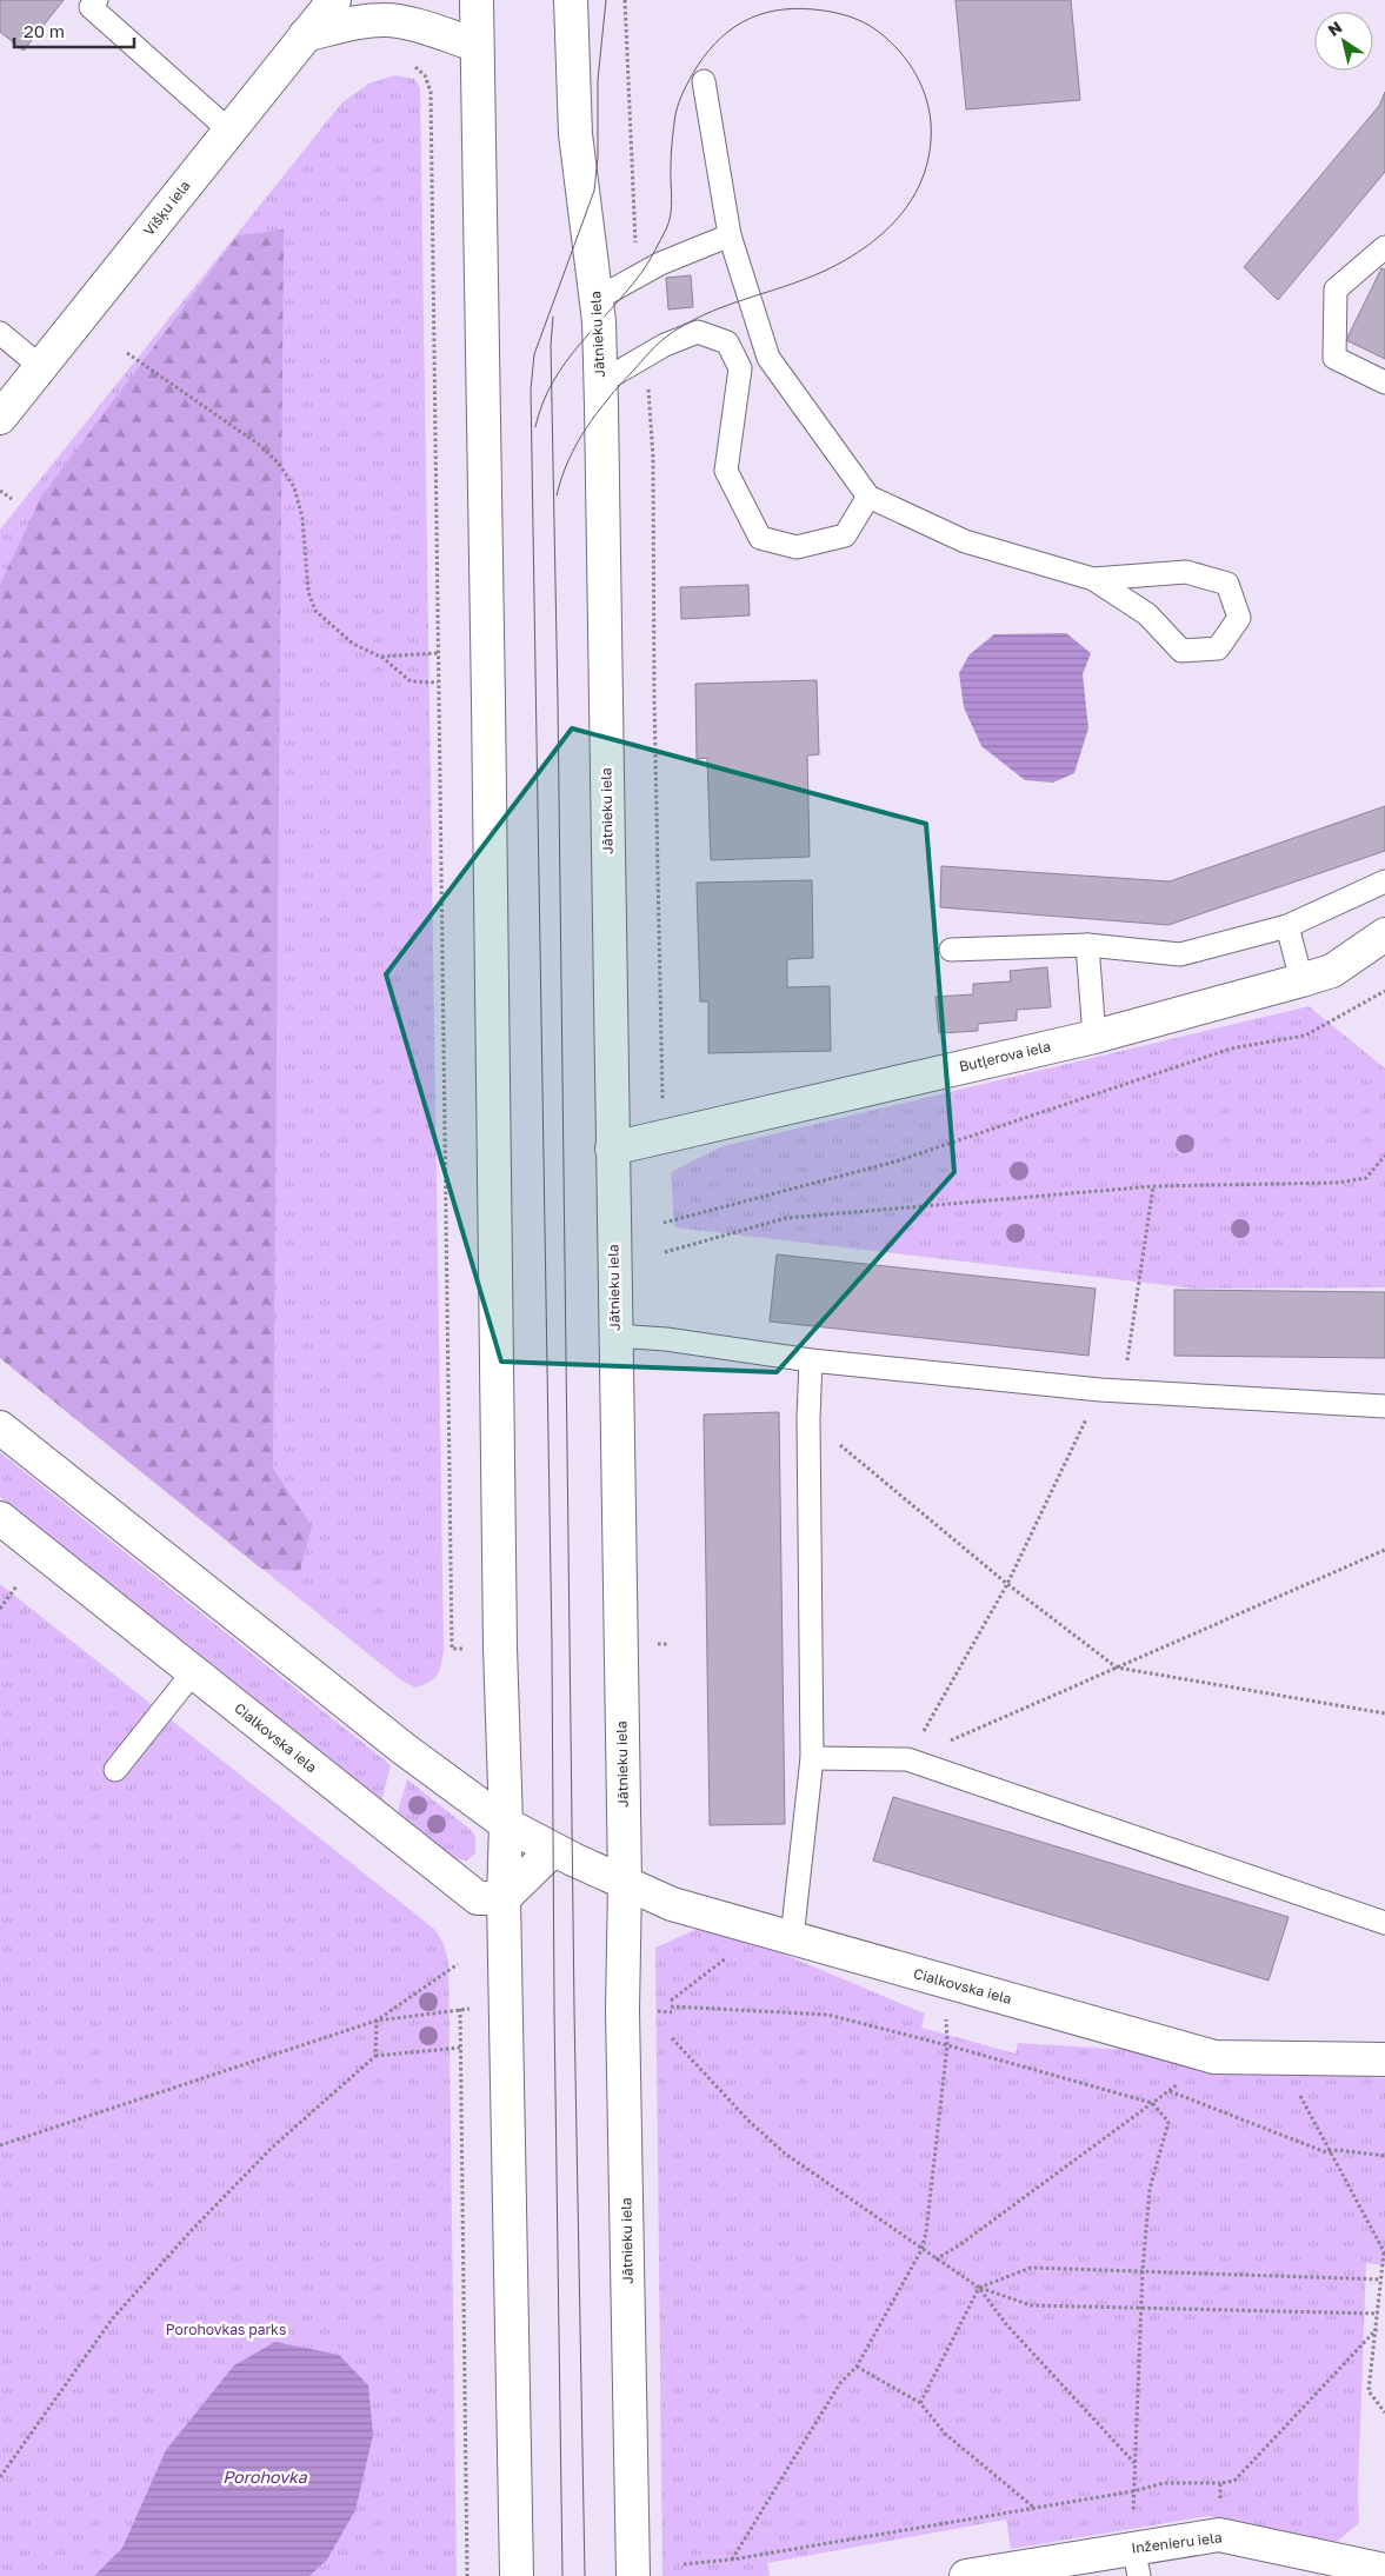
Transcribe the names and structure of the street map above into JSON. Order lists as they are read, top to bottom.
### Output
{
  "streets": {
    "street": [
      "Višķu iela",
      "Jātnieku iela",
      "Butļerova iela",
      "Cialkovska iela",
      "Inženieru iela"
    ]
  },
  "crossings": [
    ["Jātnieku iela", "Butļerova iela"],
    ["Jātnieku iela", "Cialkovska iela"]
  ],
  "water": ["Porohovka"],
  "parks": ["Porohovkas parks"],
  "scale_bar": "20 m",
  "north": "top left"
}
